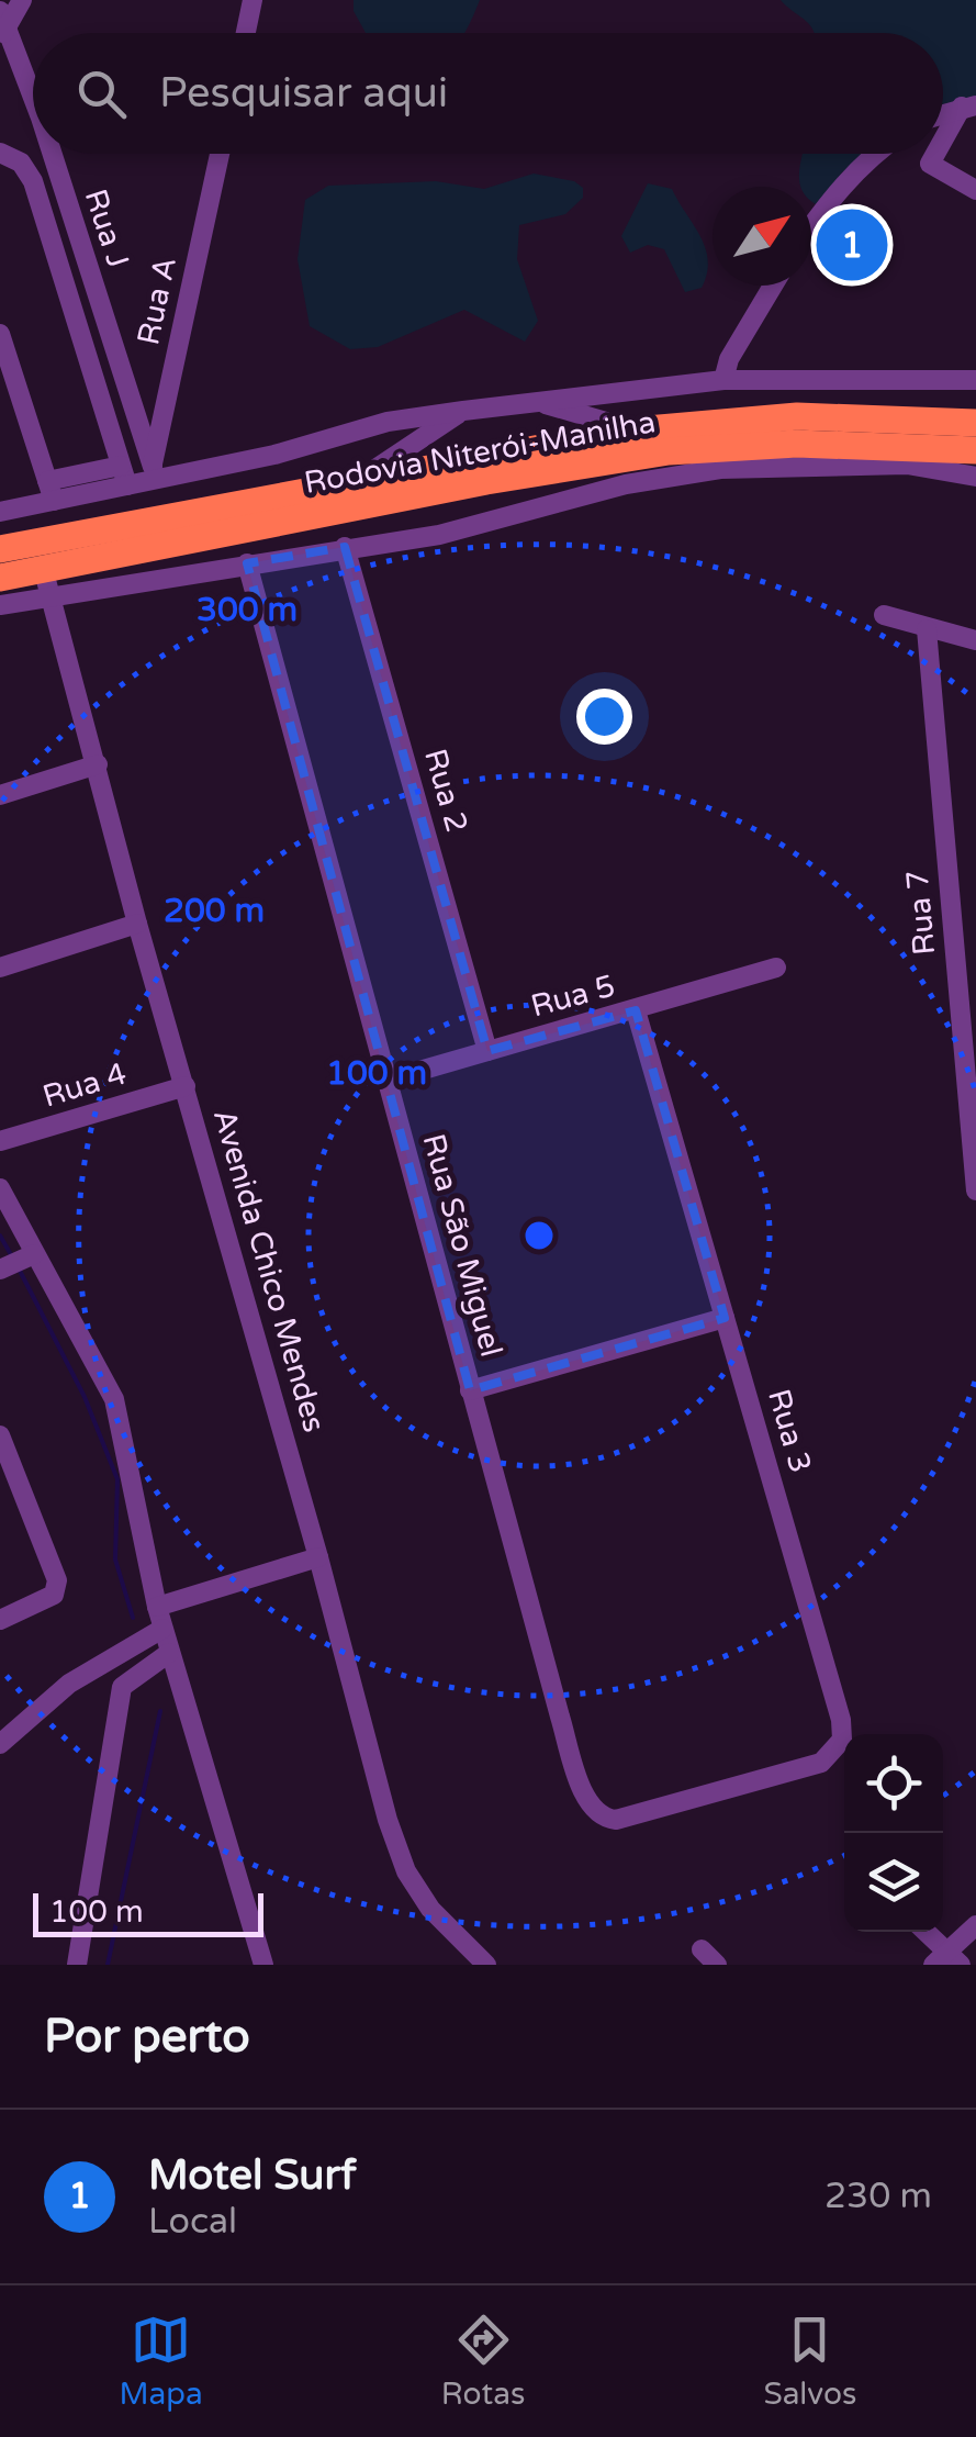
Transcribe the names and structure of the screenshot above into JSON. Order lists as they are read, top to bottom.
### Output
{
  "streets": {
    "highway": ["Rodovia Niterói-Manilha"],
    "street": [
      "Rua J",
      "Rua A",
      "Rua 2",
      "Rua 7",
      "Rua 5",
      "Rua 4",
      "Rua São Miguel",
      "Avenida Chico Mendes",
      "Rua 3"
    ]
  },
  "crossings": [
    ["Rua J", "Rua A"],
    ["Rodovia Niterói-Manilha", "Avenida Chico Mendes"],
    ["Rua 2", "Rua 5"],
    ["Rua 5", "Rua São Miguel"],
    ["Rua 5", "Rua 3"],
    ["Rua 4", "Avenida Chico Mendes"],
    ["Rua São Miguel", "Rua 3"]
  ],
  "scale_bar": "100 m",
  "north": "top right",
  "page": {
    "search": "Pesquisar aqui",
    "pins": "1",
    "scale": "100 m",
    "heading": "Por perto",
    "list": [
      {
        "mark": "1",
        "name": "Motel Surf",
        "note": "Local",
        "value": "230 m"
      }
    ],
    "nav": ["Mapa", "Rotas", "Salvos"]
  },
  "rings": ["300 m", "200 m", "100 m"]
}
